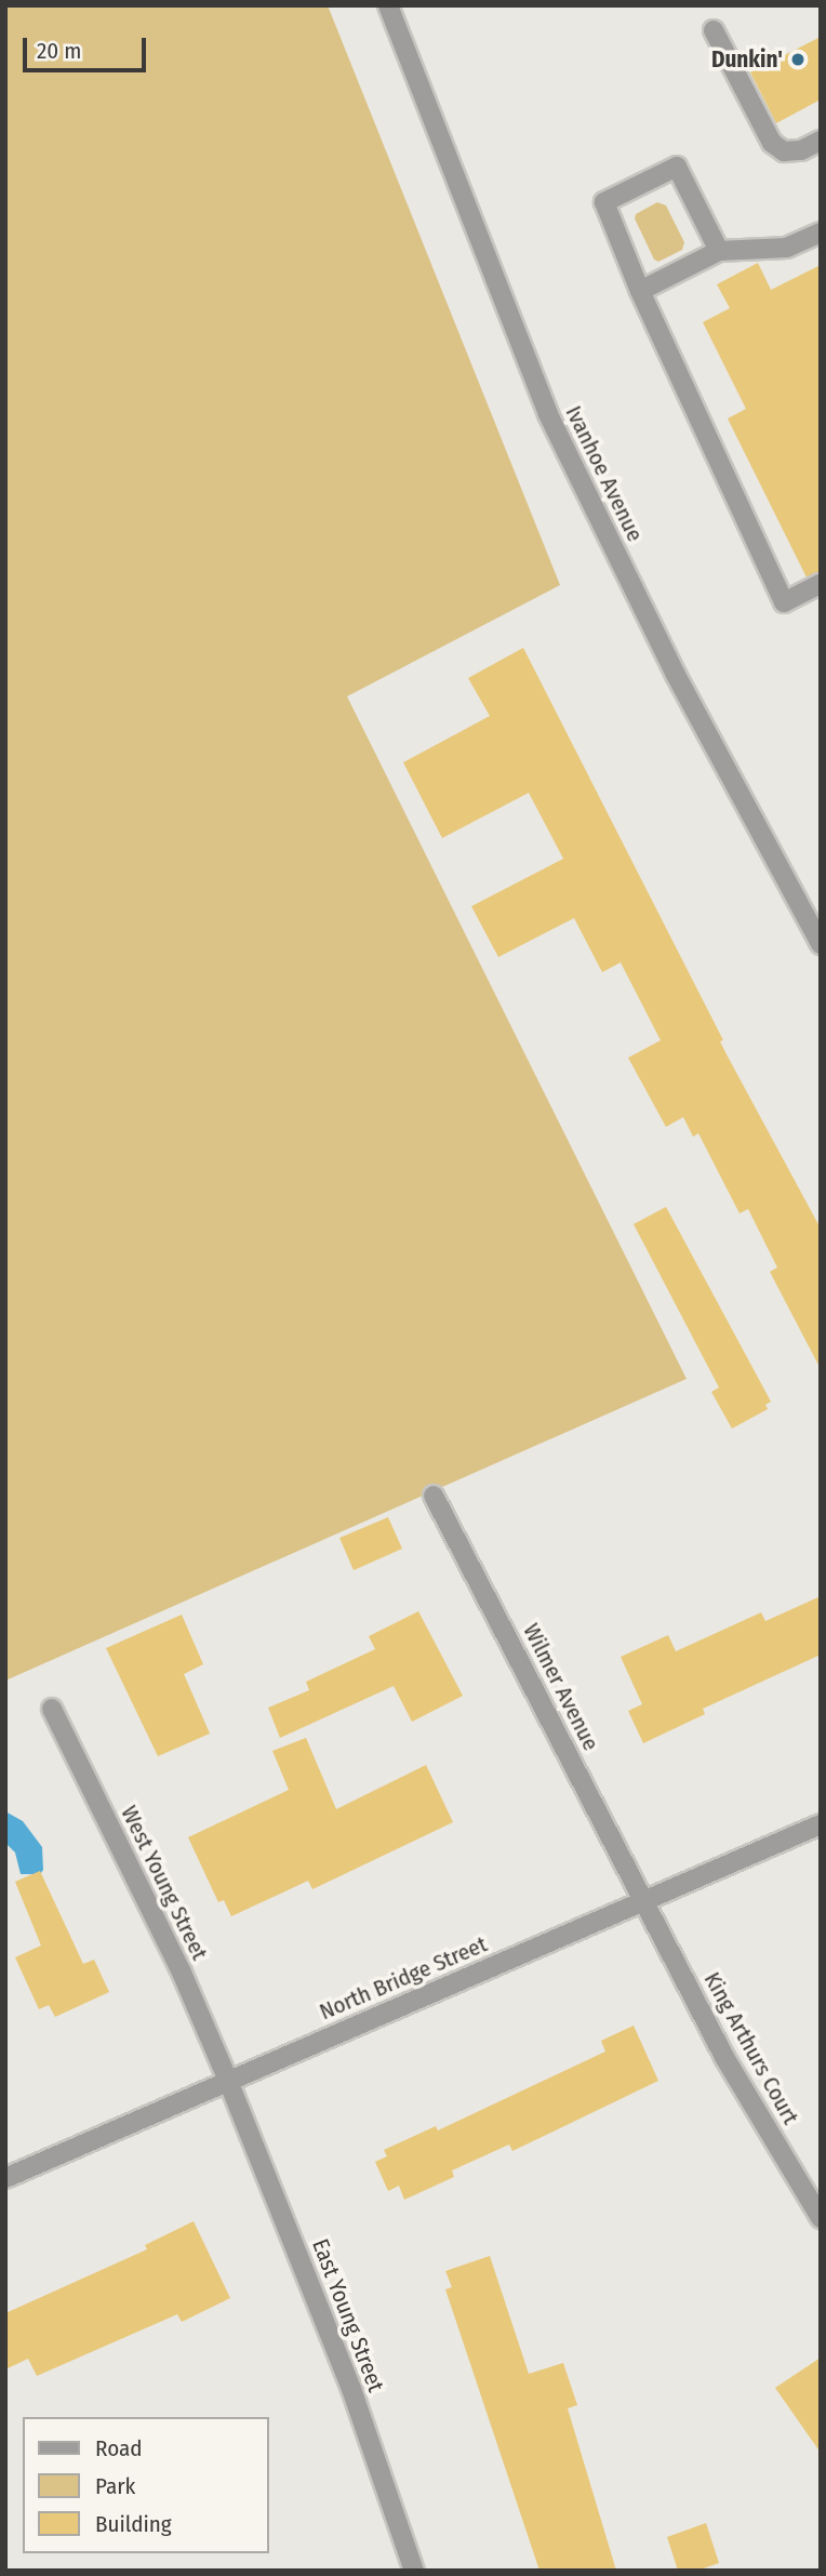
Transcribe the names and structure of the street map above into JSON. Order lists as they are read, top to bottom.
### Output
{
  "streets": {
    "street": [
      "Ivanhoe Avenue",
      "Wilmer Avenue",
      "West Young Street",
      "North Bridge Street",
      "King Arthurs Court",
      "East Young Street"
    ]
  },
  "crossings": [
    ["Wilmer Avenue", "North Bridge Street"],
    ["Wilmer Avenue", "King Arthurs Court"],
    ["West Young Street", "North Bridge Street"],
    ["West Young Street", "East Young Street"],
    ["North Bridge Street", "King Arthurs Court"],
    ["North Bridge Street", "East Young Street"]
  ],
  "places": ["Dunkin'"],
  "legend": ["Road", "Park", "Building"],
  "scale_bar": "20 m"
}
